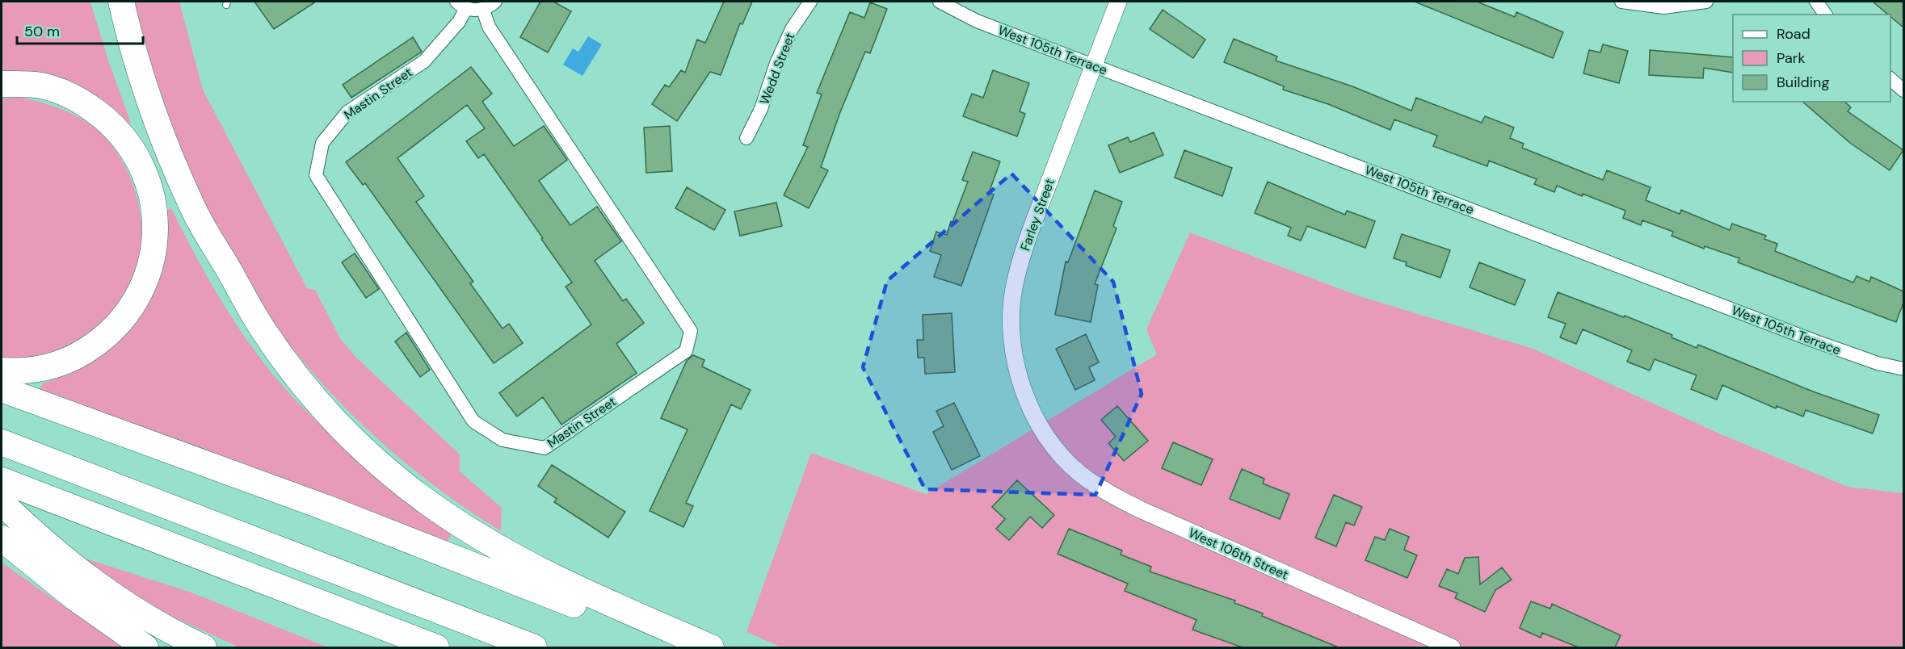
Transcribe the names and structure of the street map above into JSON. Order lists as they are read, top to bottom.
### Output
{
  "streets": {
    "street": [
      "West 105th Terrace",
      "Wedd Street",
      "Mastin Street",
      "Farley Street",
      "West 106th Street"
    ]
  },
  "crossings": [
    ["West 105th Terrace", "Farley Street"],
    ["Farley Street", "West 106th Street"]
  ],
  "legend": ["Road", "Park", "Building"],
  "scale_bar": "50 m"
}
